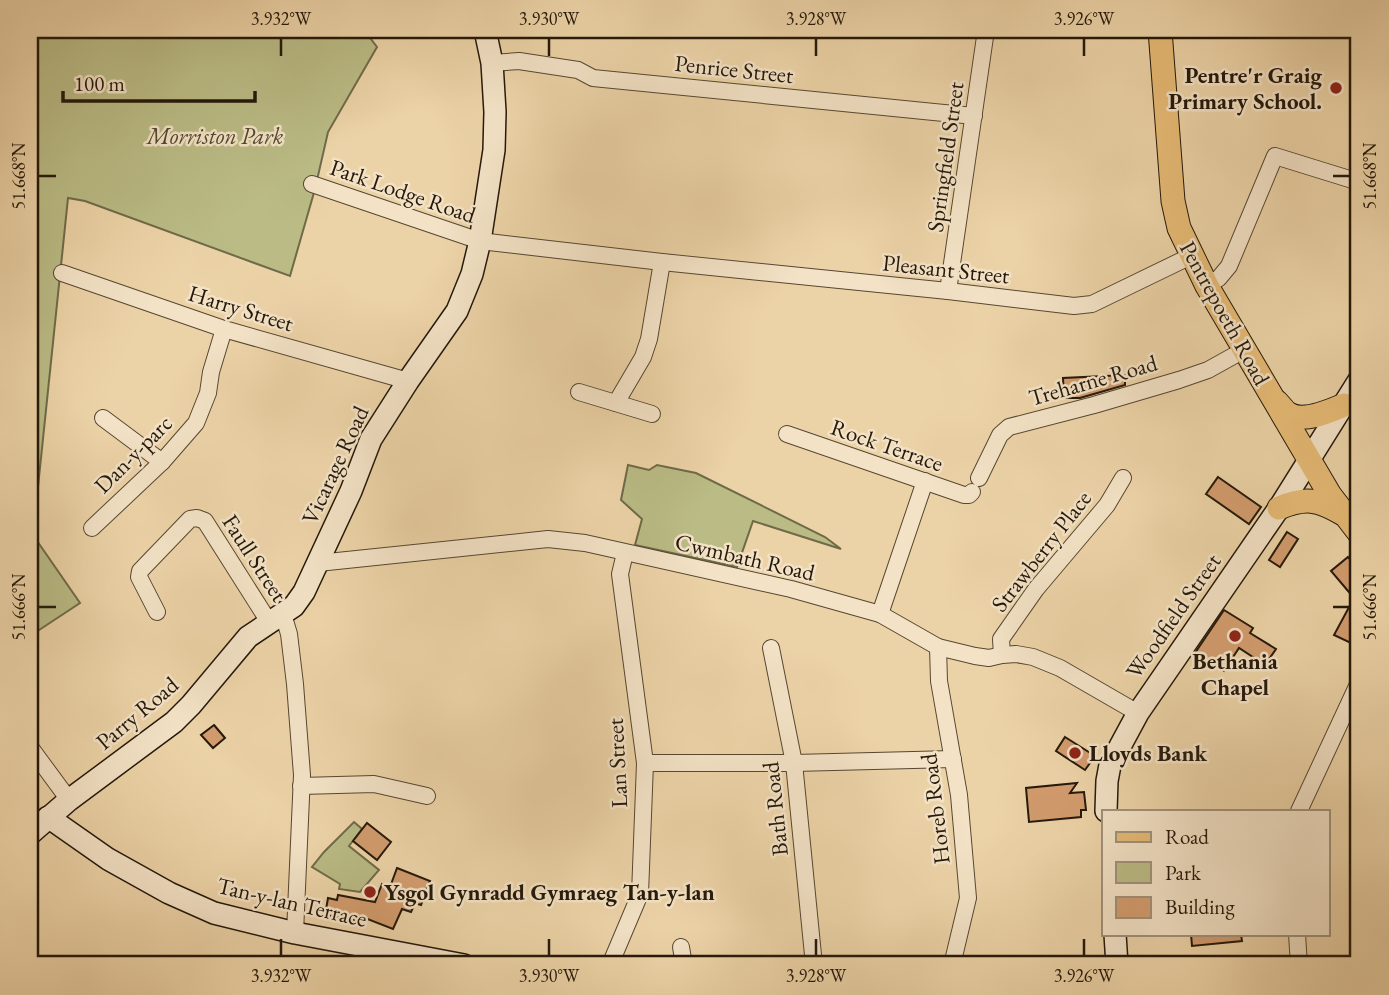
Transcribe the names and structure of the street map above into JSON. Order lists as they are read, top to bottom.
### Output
{
  "streets": {
    "main road": ["Pentrepoeth Road"],
    "street": [
      "Penrice Street",
      "Springfield Street",
      "Park Lodge Road",
      "Pleasant Street",
      "Harry Street",
      "Treharne Road",
      "Rock Terrace",
      "Dan-y-parc",
      "Vicarage Road",
      "Strawberry Place",
      "Cwmbath Road",
      "Faull Street",
      "Woodfield Street",
      "Parry Road",
      "Lan Street",
      "Bath Road",
      "Horeb Road",
      "Tan-y-lan Terrace"
    ]
  },
  "crossings": [
    ["Penrice Street", "Springfield Street"],
    ["Penrice Street", "Vicarage Road"],
    ["Springfield Street", "Pleasant Street"],
    ["Park Lodge Road", "Vicarage Road"],
    ["Pleasant Street", "Pentrepoeth Road"],
    ["Harry Street", "Dan-y-parc"],
    ["Harry Street", "Vicarage Road"],
    ["Pentrepoeth Road", "Treharne Road"],
    ["Pentrepoeth Road", "Woodfield Street"],
    ["Treharne Road", "Rock Terrace"],
    ["Vicarage Road", "Cwmbath Road"],
    ["Vicarage Road", "Faull Street"],
    ["Vicarage Road", "Parry Road"],
    ["Strawberry Place", "Cwmbath Road"],
    ["Cwmbath Road", "Woodfield Street"],
    ["Cwmbath Road", "Lan Street"],
    ["Cwmbath Road", "Horeb Road"],
    ["Faull Street", "Parry Road"],
    ["Parry Road", "Tan-y-lan Terrace"]
  ],
  "parks": ["Morriston Park"],
  "places": [
    "Pentre'r Graig Primary School.",
    "Bethania Chapel",
    "Lloyds Bank",
    "Ysgol Gynradd Gymraeg Tan-y-lan"
  ],
  "legend": ["Road", "Park", "Building"],
  "scale_bar": "100 m",
  "coordinates": [
    "3.932°W",
    "3.930°W",
    "3.928°W",
    "3.926°W",
    "51.668°N",
    "51.666°N"
  ]
}
